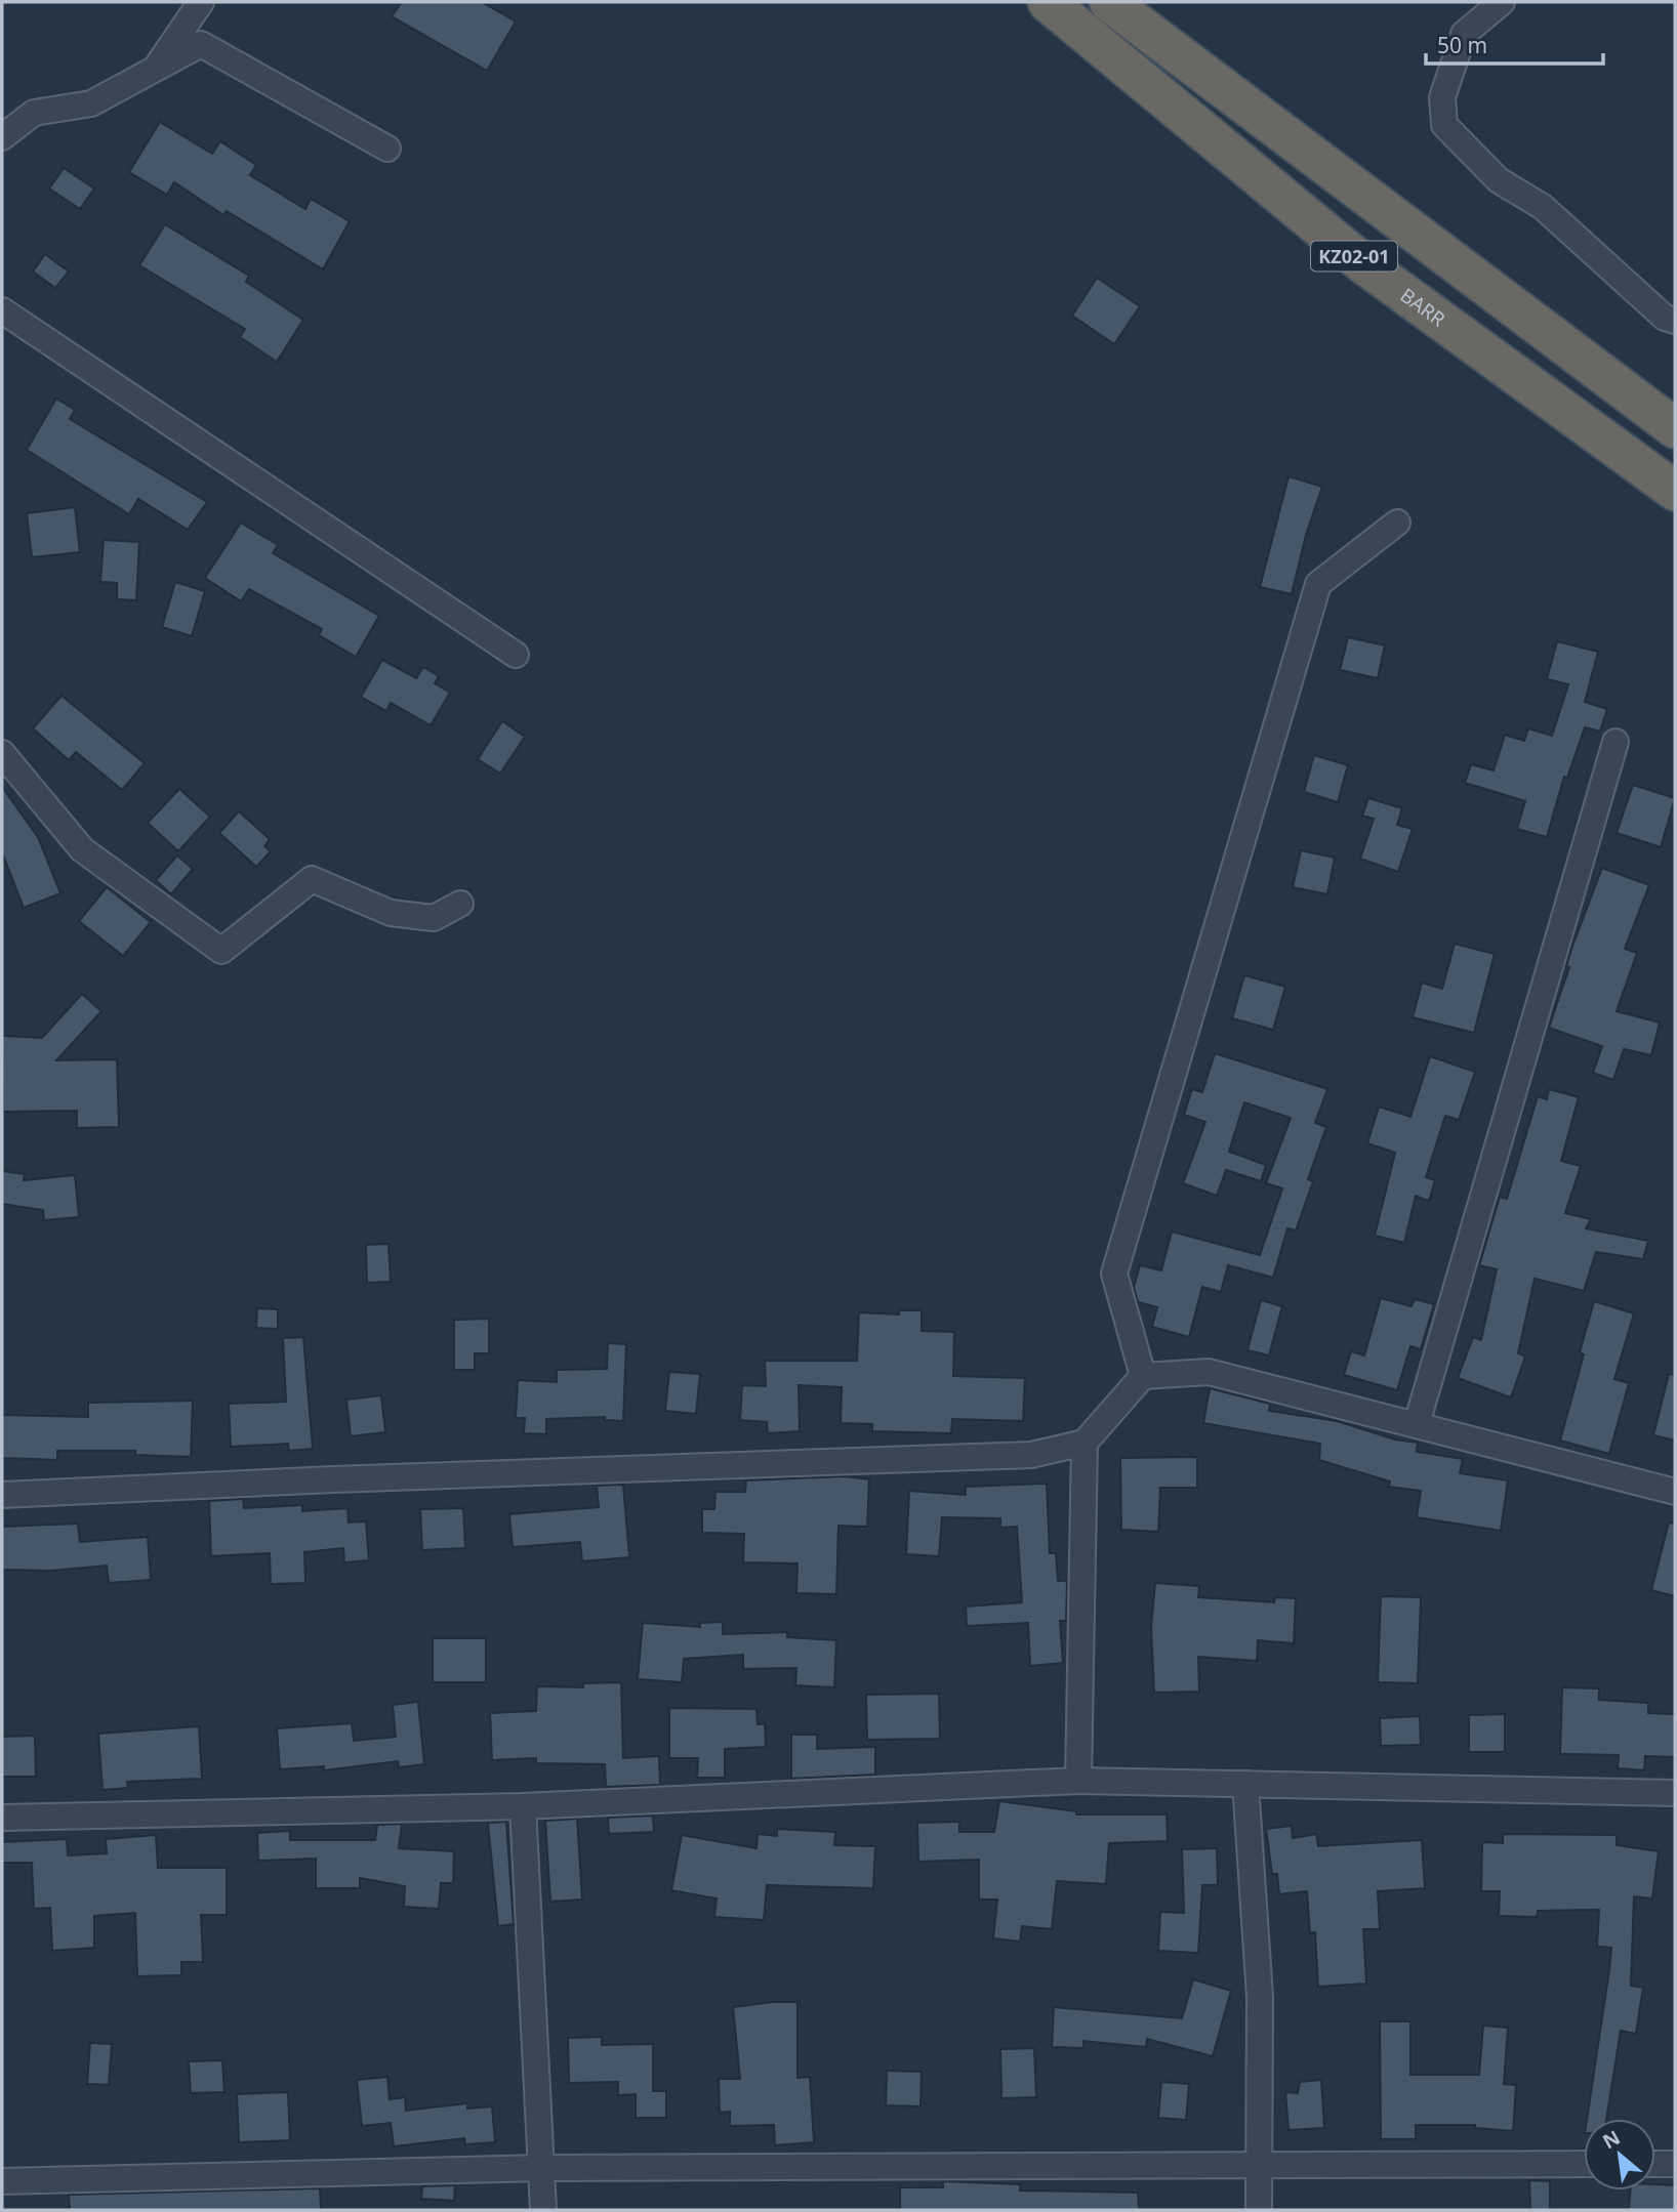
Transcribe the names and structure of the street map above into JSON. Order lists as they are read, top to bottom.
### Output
{
  "streets": {
    "highway": ["KZ02-01", "BARR"]
  },
  "scale_bar": "50 m",
  "north": "top left"
}
